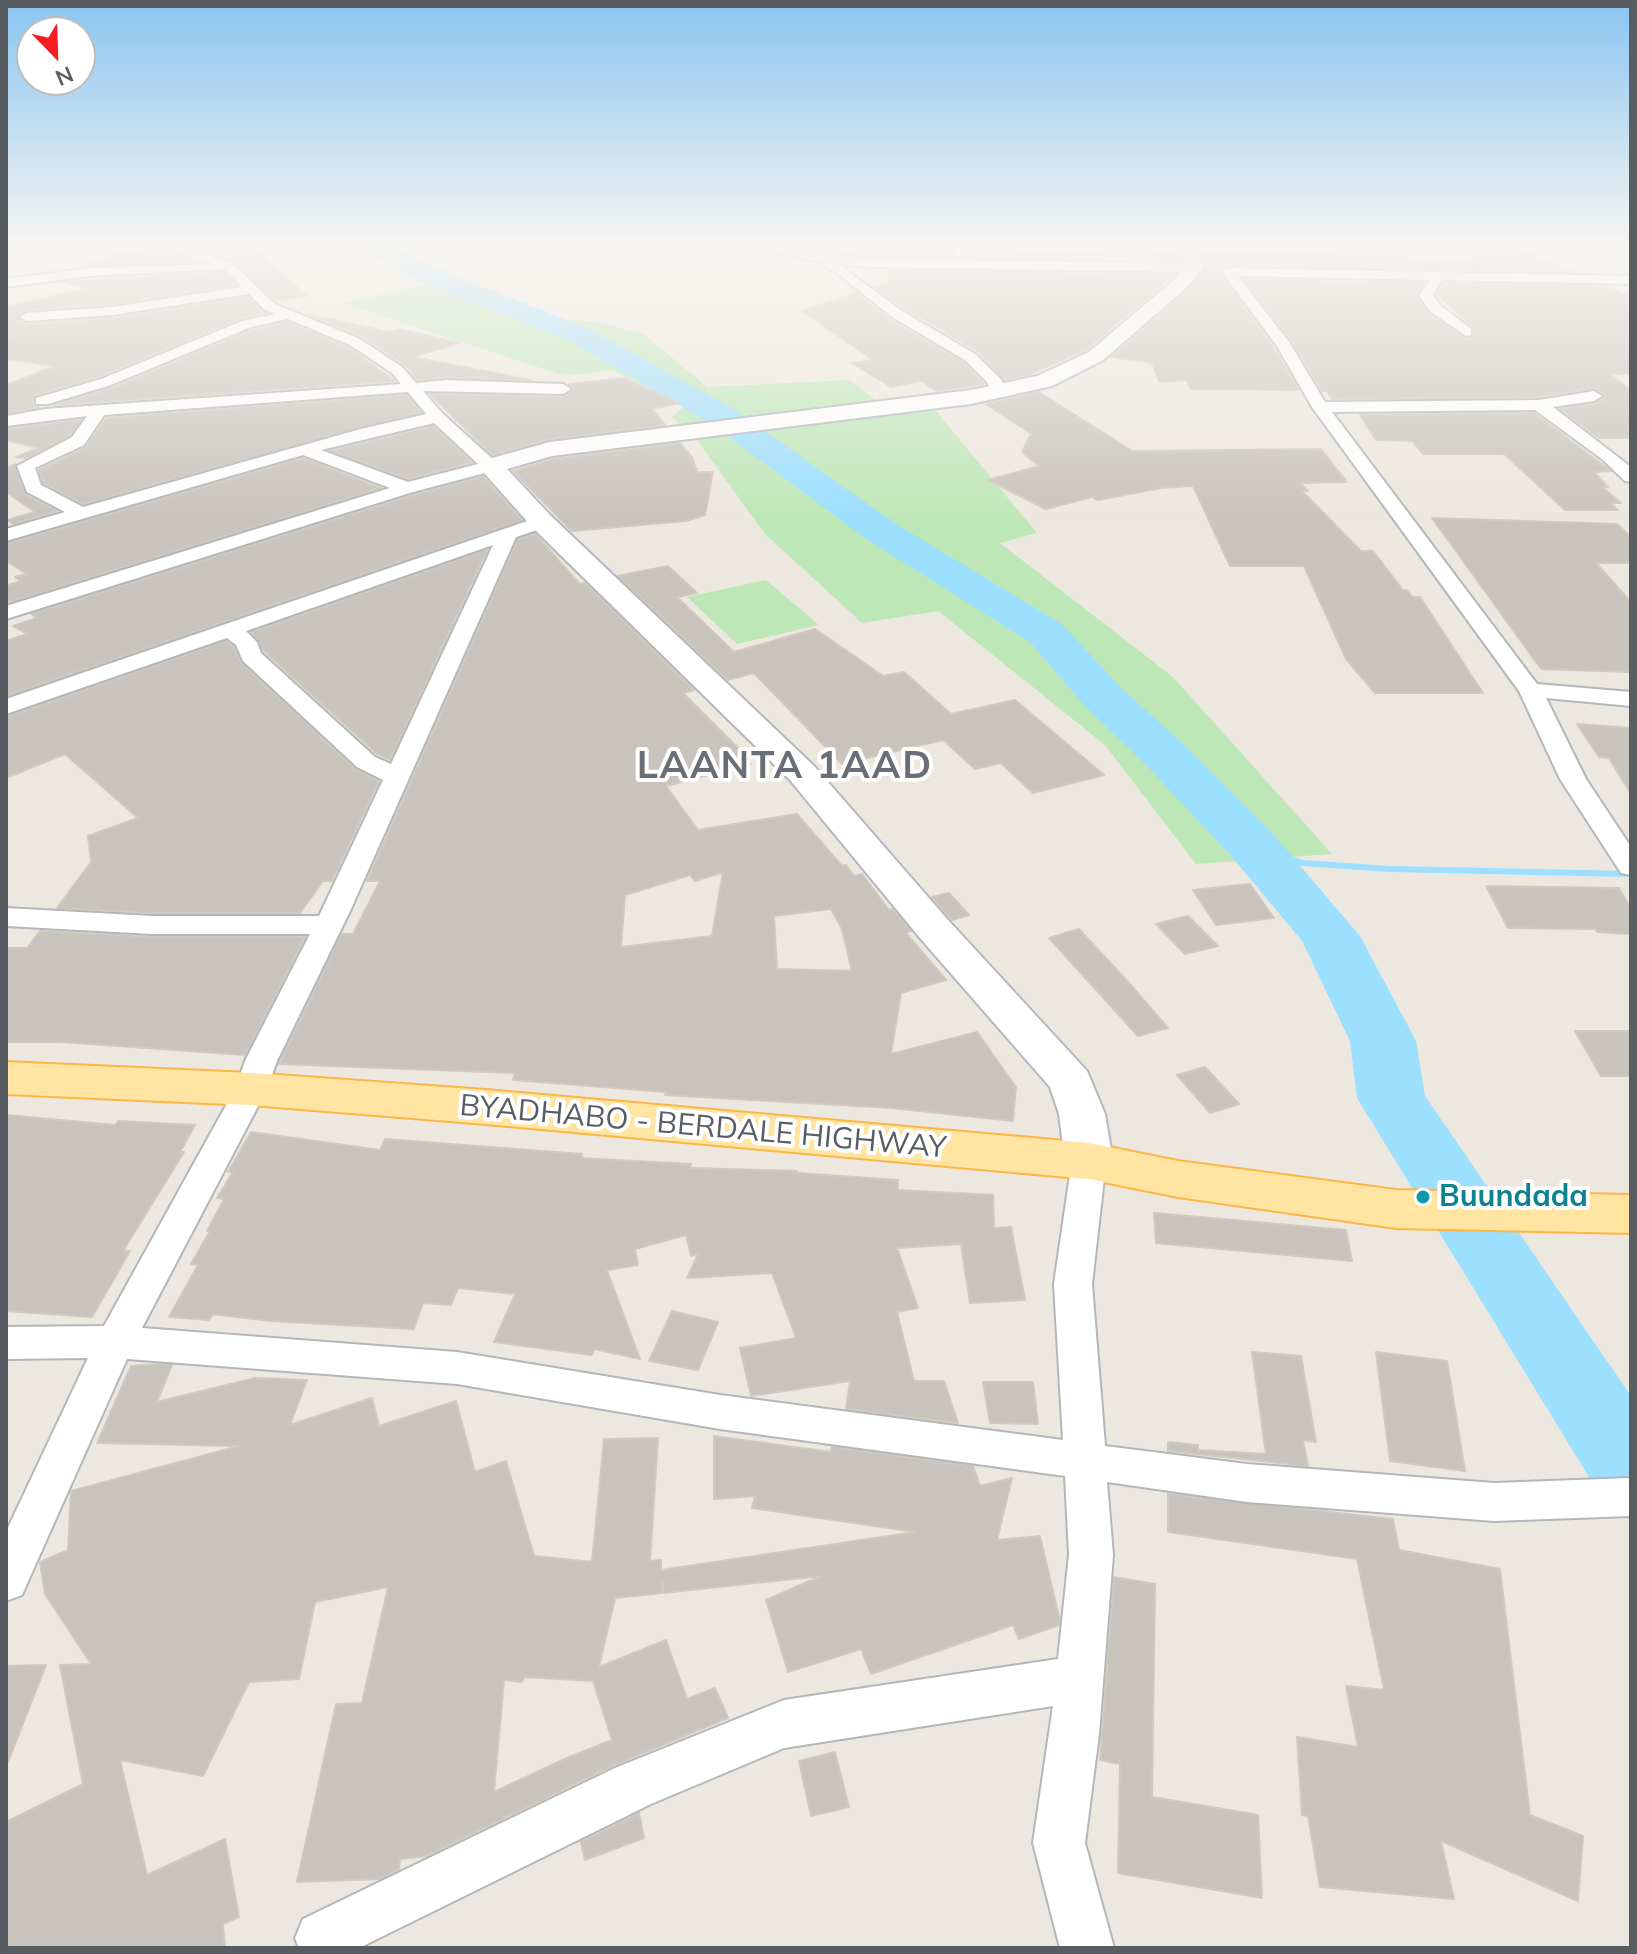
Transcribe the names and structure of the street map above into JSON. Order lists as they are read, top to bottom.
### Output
{
  "streets": {
    "main road": ["BYADHABO - BERDALE HIGHWAY"]
  },
  "districts": ["LAANTA 1AAD"],
  "places": ["Buundada"],
  "north": "bottom right"
}
